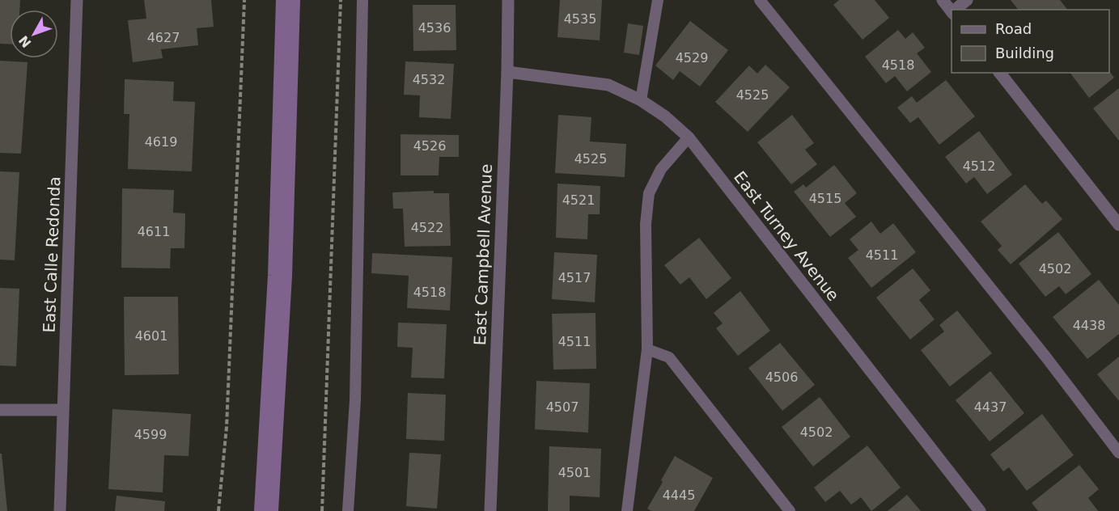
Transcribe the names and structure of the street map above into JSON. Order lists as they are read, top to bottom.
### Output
{
  "streets": {
    "street": ["East Turney Avenue", "East Calle Redonda", "East Campbell Avenue"]
  },
  "crossings": [
    ["East Turney Avenue", "East Campbell Avenue"]
  ],
  "house_numbers": [
    "4535",
    "4536",
    "4627",
    "4529",
    "4518",
    "4532",
    "4525",
    "4619",
    "4526",
    "4525",
    "4512",
    "4515",
    "4521",
    "4522",
    "4611",
    "4511",
    "4502",
    "4517",
    "4518",
    "4438",
    "4601",
    "4511",
    "4506",
    "4507",
    "4437",
    "4502",
    "4599",
    "4501",
    "4445"
  ],
  "legend": ["Road", "Building"],
  "north": "bottom left"
}
